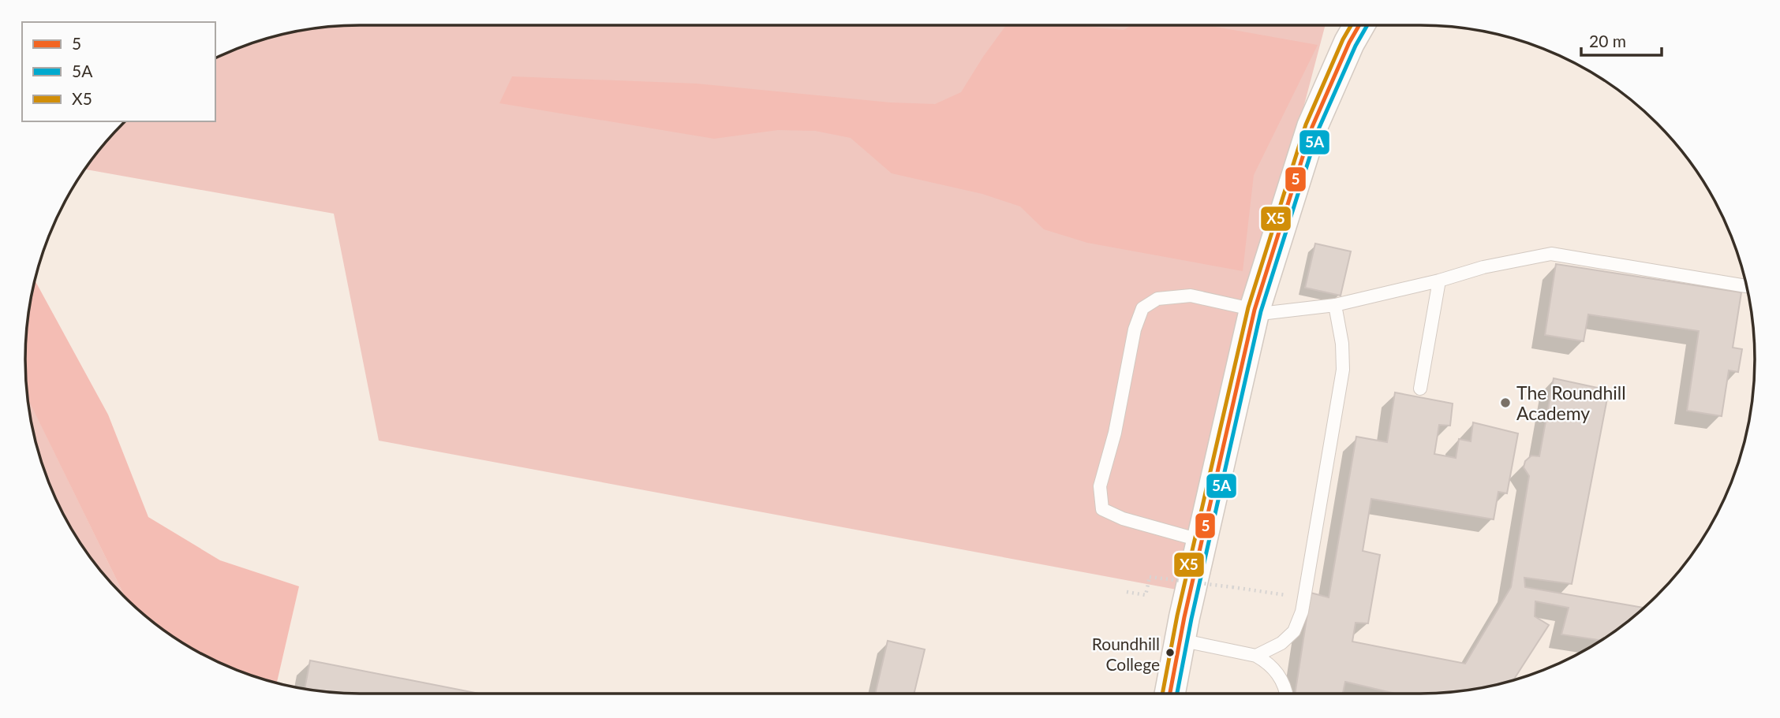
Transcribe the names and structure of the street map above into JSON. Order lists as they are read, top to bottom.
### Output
{
  "places": ["The Roundhill Academy", "Roundhill College"],
  "lines": ["transit line 5", "transit line 5A", "transit line X5"],
  "legend": ["5", "5A", "X5"],
  "scale_bar": "20 m"
}
